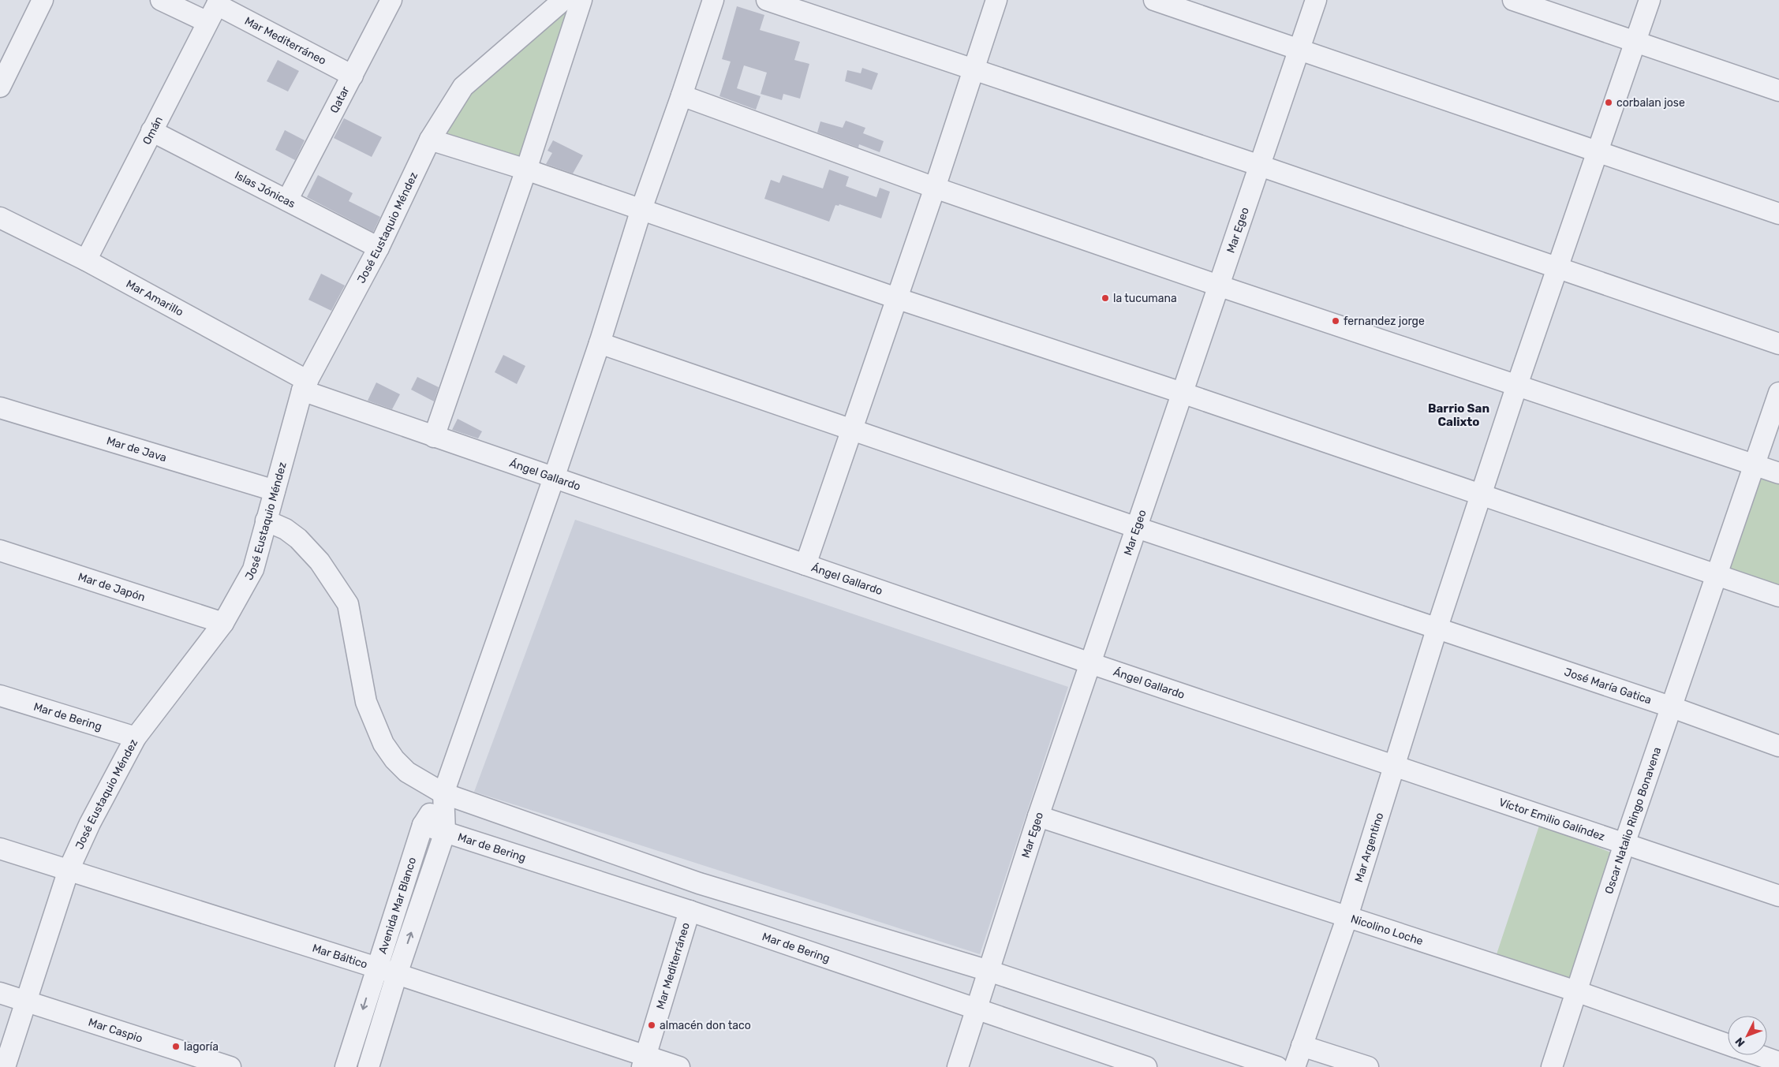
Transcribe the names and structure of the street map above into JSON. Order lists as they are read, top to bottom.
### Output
{
  "streets": {
    "street": [
      "Mar Mediterráneo",
      "Qatar",
      "Omán",
      "Islas Jónicas",
      "José Eustaquio Méndez",
      "Mar Egeo",
      "Mar Amarillo",
      "Mar de Java",
      "Ángel Gallardo",
      "Mar de Japón",
      "José María Gatica",
      "Mar de Bering",
      "Víctor Emilio Galíndez",
      "Oscar Natalio Ringo Bonavena",
      "Mar Argentino",
      "Avenida Mar Blanco",
      "Nicolino Loche",
      "Mar Báltico",
      "Mar Caspio"
    ]
  },
  "crossings": [
    ["Mar Mediterráneo", "Qatar"],
    ["Mar Mediterráneo", "Omán"],
    ["Mar Mediterráneo", "Mar de Bering"],
    ["Mar Mediterráneo", "Mar Báltico"],
    ["Qatar", "Islas Jónicas"],
    ["Omán", "Islas Jónicas"],
    ["Omán", "Mar Amarillo"],
    ["Islas Jónicas", "José Eustaquio Méndez"],
    ["José Eustaquio Méndez", "Mar Amarillo"],
    ["José Eustaquio Méndez", "Mar de Java"],
    ["José Eustaquio Méndez", "Ángel Gallardo"],
    ["José Eustaquio Méndez", "Mar de Japón"],
    ["José Eustaquio Méndez", "Mar de Bering"],
    ["José Eustaquio Méndez", "Mar Báltico"],
    ["José Eustaquio Méndez", "Mar Caspio"],
    ["Mar Egeo", "Ángel Gallardo"],
    ["Mar Egeo", "José María Gatica"],
    ["Mar Egeo", "Mar de Bering"],
    ["Mar Egeo", "Nicolino Loche"],
    ["Mar Amarillo", "Ángel Gallardo"],
    ["Ángel Gallardo", "Víctor Emilio Galíndez"],
    ["Ángel Gallardo", "Mar Argentino"],
    ["José María Gatica", "Oscar Natalio Ringo Bonavena"],
    ["José María Gatica", "Mar Argentino"],
    ["Mar de Bering", "Avenida Mar Blanco"],
    ["Víctor Emilio Galíndez", "Oscar Natalio Ringo Bonavena"],
    ["Víctor Emilio Galíndez", "Mar Argentino"],
    ["Oscar Natalio Ringo Bonavena", "Nicolino Loche"],
    ["Mar Argentino", "Nicolino Loche"],
    ["Avenida Mar Blanco", "Mar Báltico"]
  ],
  "districts": ["Barrio San Calixto"],
  "places": [
    "corbalan jose",
    "la tucumana",
    "fernandez jorge",
    "almacén don taco",
    "lagoría"
  ],
  "north": "bottom left"
}
